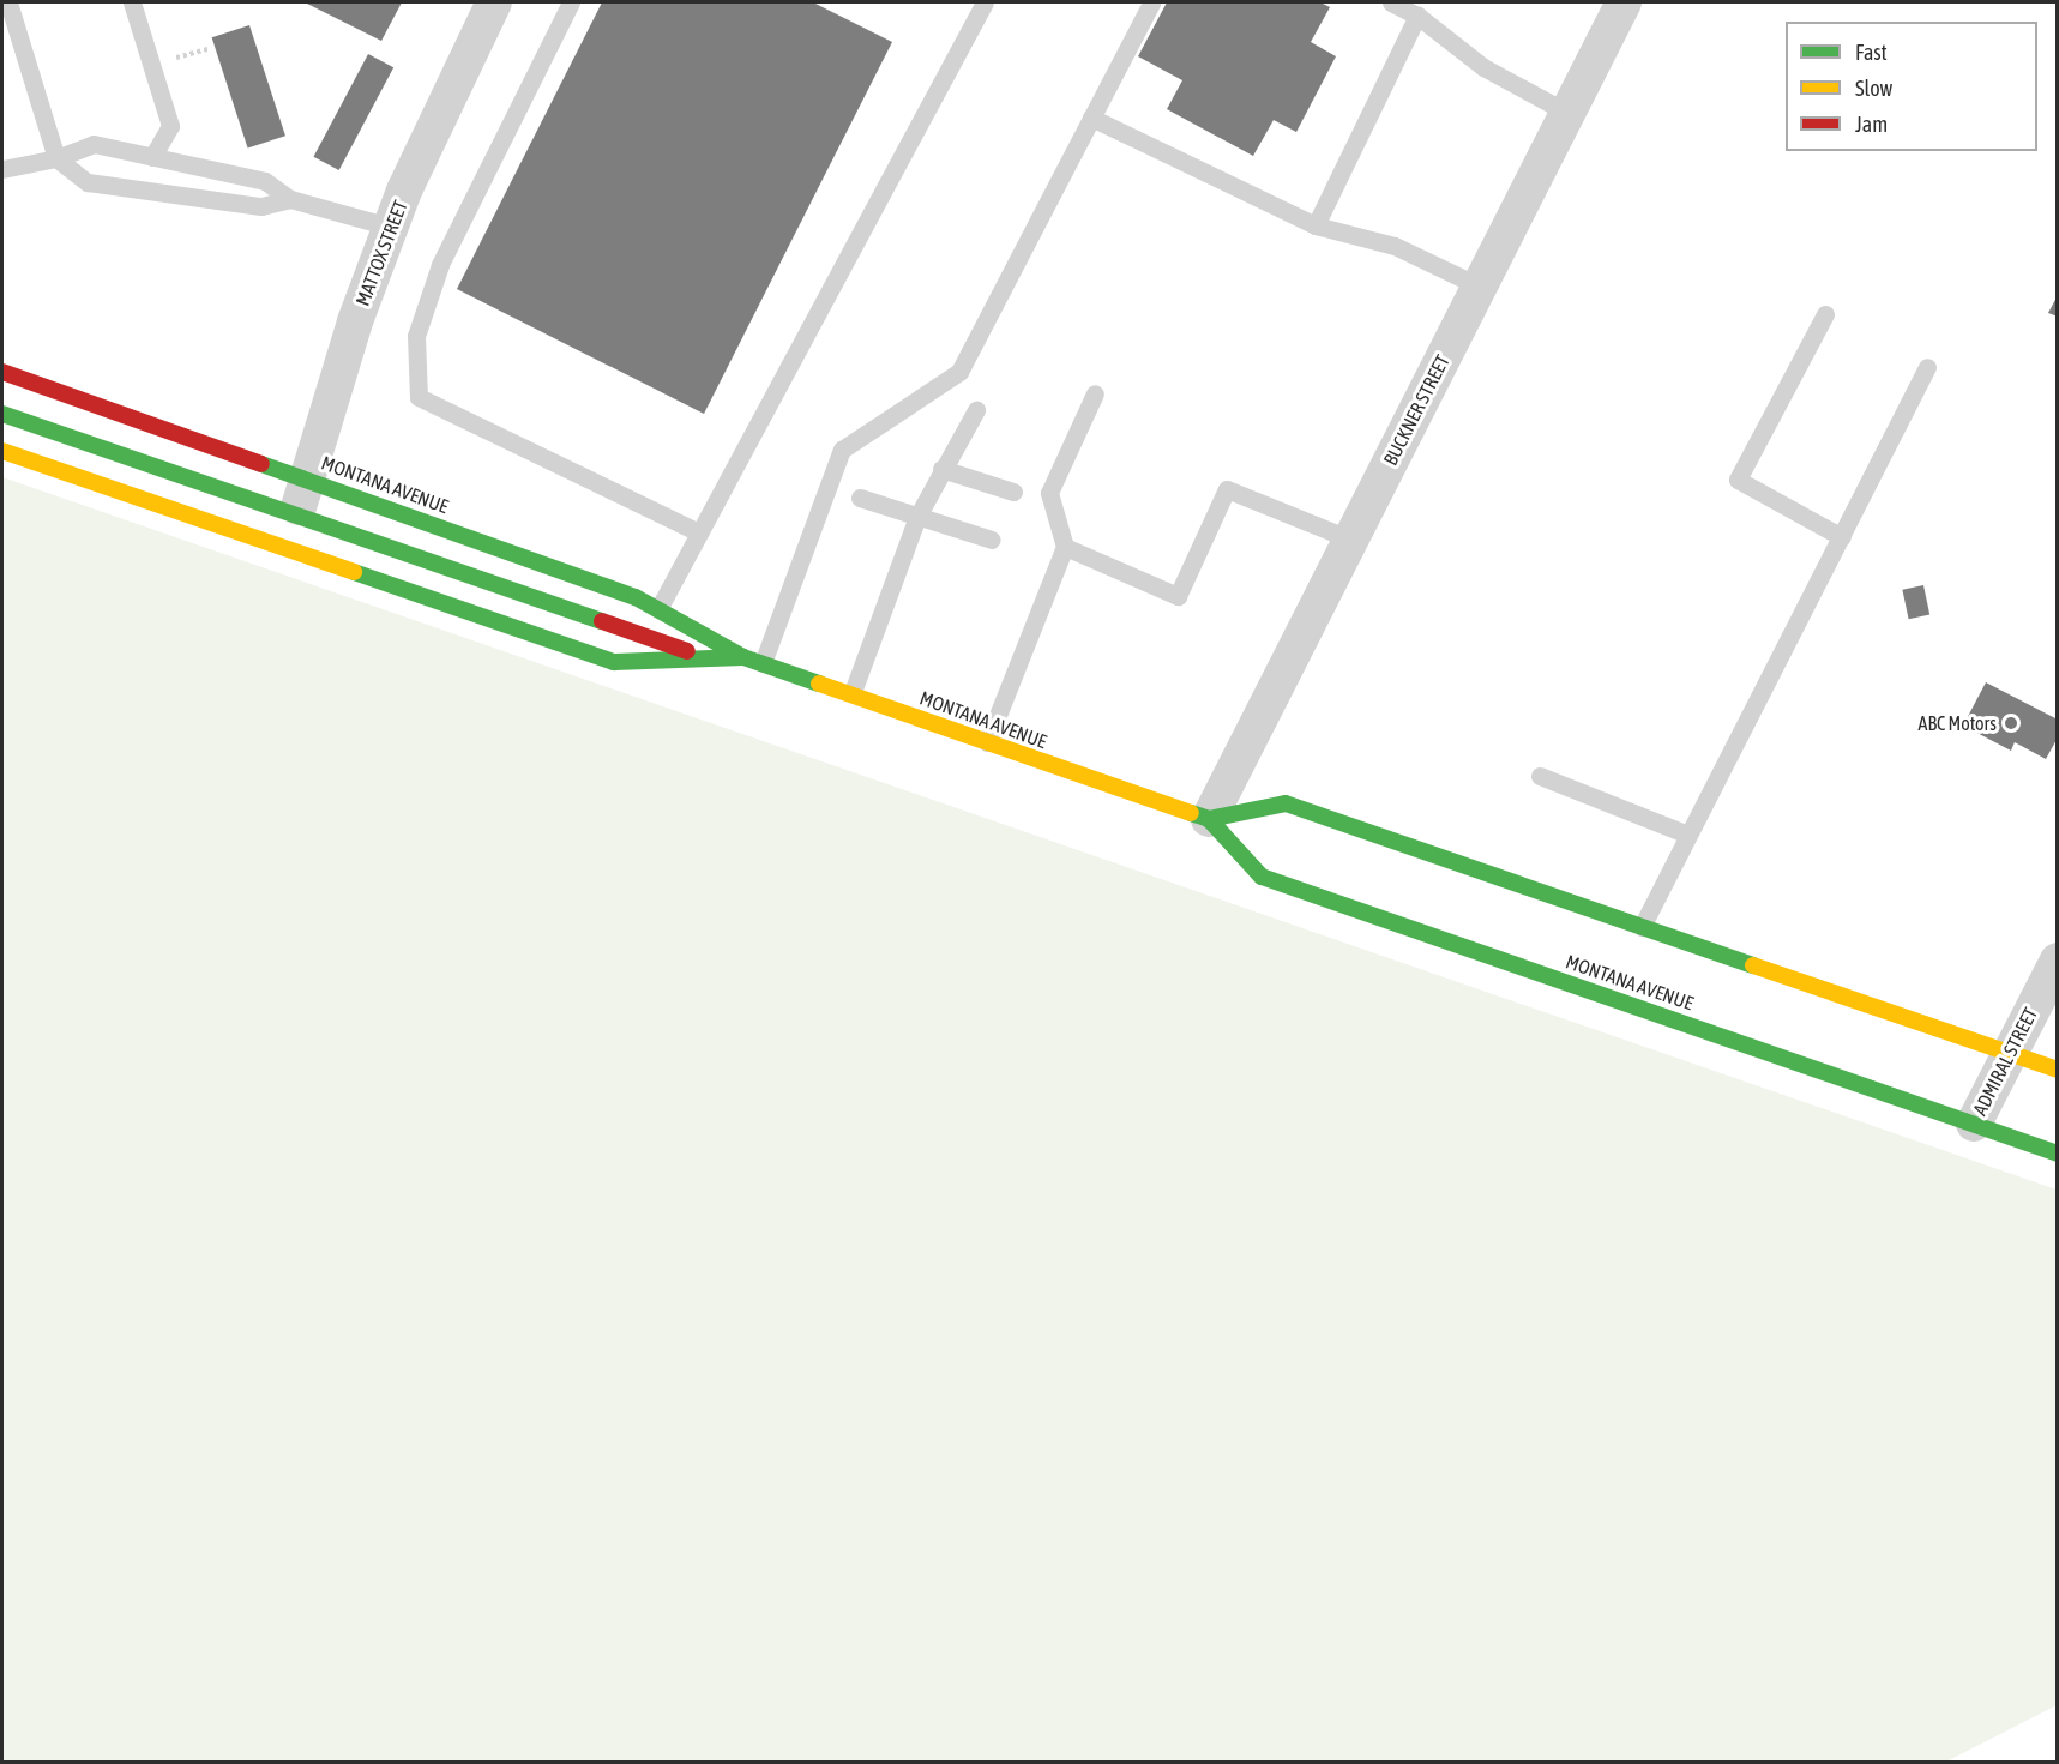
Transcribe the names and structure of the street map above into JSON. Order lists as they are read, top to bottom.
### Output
{
  "streets": {
    "highway": ["MONTANA AVENUE"],
    "street": ["MATTOX STREET", "BUCKNER STREET", "ADMIRAL STREET"]
  },
  "crossings": [
    ["MATTOX STREET", "MONTANA AVENUE"],
    ["BUCKNER STREET", "MONTANA AVENUE"],
    ["MONTANA AVENUE", "ADMIRAL STREET"]
  ],
  "places": ["ABC Motors"],
  "legend": ["Fast", "Slow", "Jam"]
}
